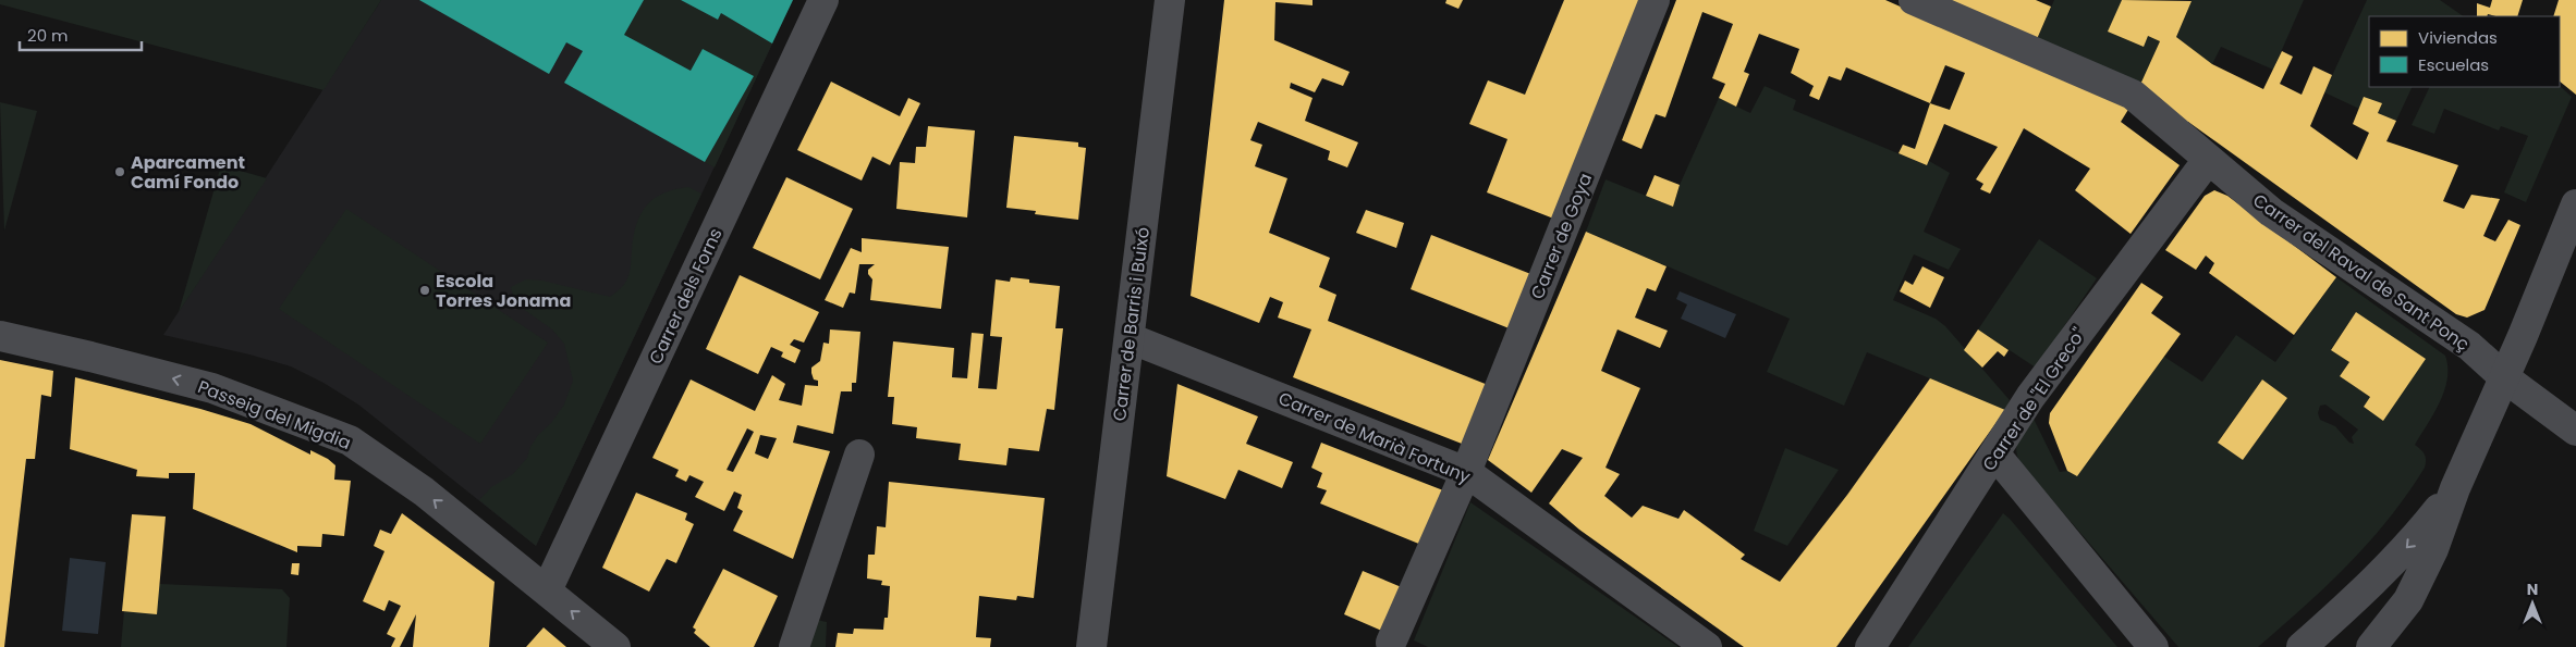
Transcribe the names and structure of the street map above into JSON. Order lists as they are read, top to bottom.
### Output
{
  "streets": {
    "street": [
      "Carrer de Goya",
      "Carrer del Raval de Sant Ponç",
      "Carrer dels Forns",
      "Carrer de Barris i Buixó",
      "Carrer de \"El Greco\"",
      "Passeig del Migdia",
      "Carrer de Marià Fortuny"
    ]
  },
  "crossings": [
    ["Carrer de Goya", "Carrer de Marià Fortuny"],
    ["Carrer del Raval de Sant Ponç", "Carrer de \"El Greco\""],
    ["Carrer dels Forns", "Passeig del Migdia"],
    ["Carrer de Barris i Buixó", "Carrer de Marià Fortuny"]
  ],
  "one_way": ["Passeig del Migdia"],
  "places": ["Aparcament Camí Fondo", "Escola Torres Jonama"],
  "legend": ["Viviendas", "Escuelas"],
  "scale_bar": "20 m",
  "north": "top"
}
